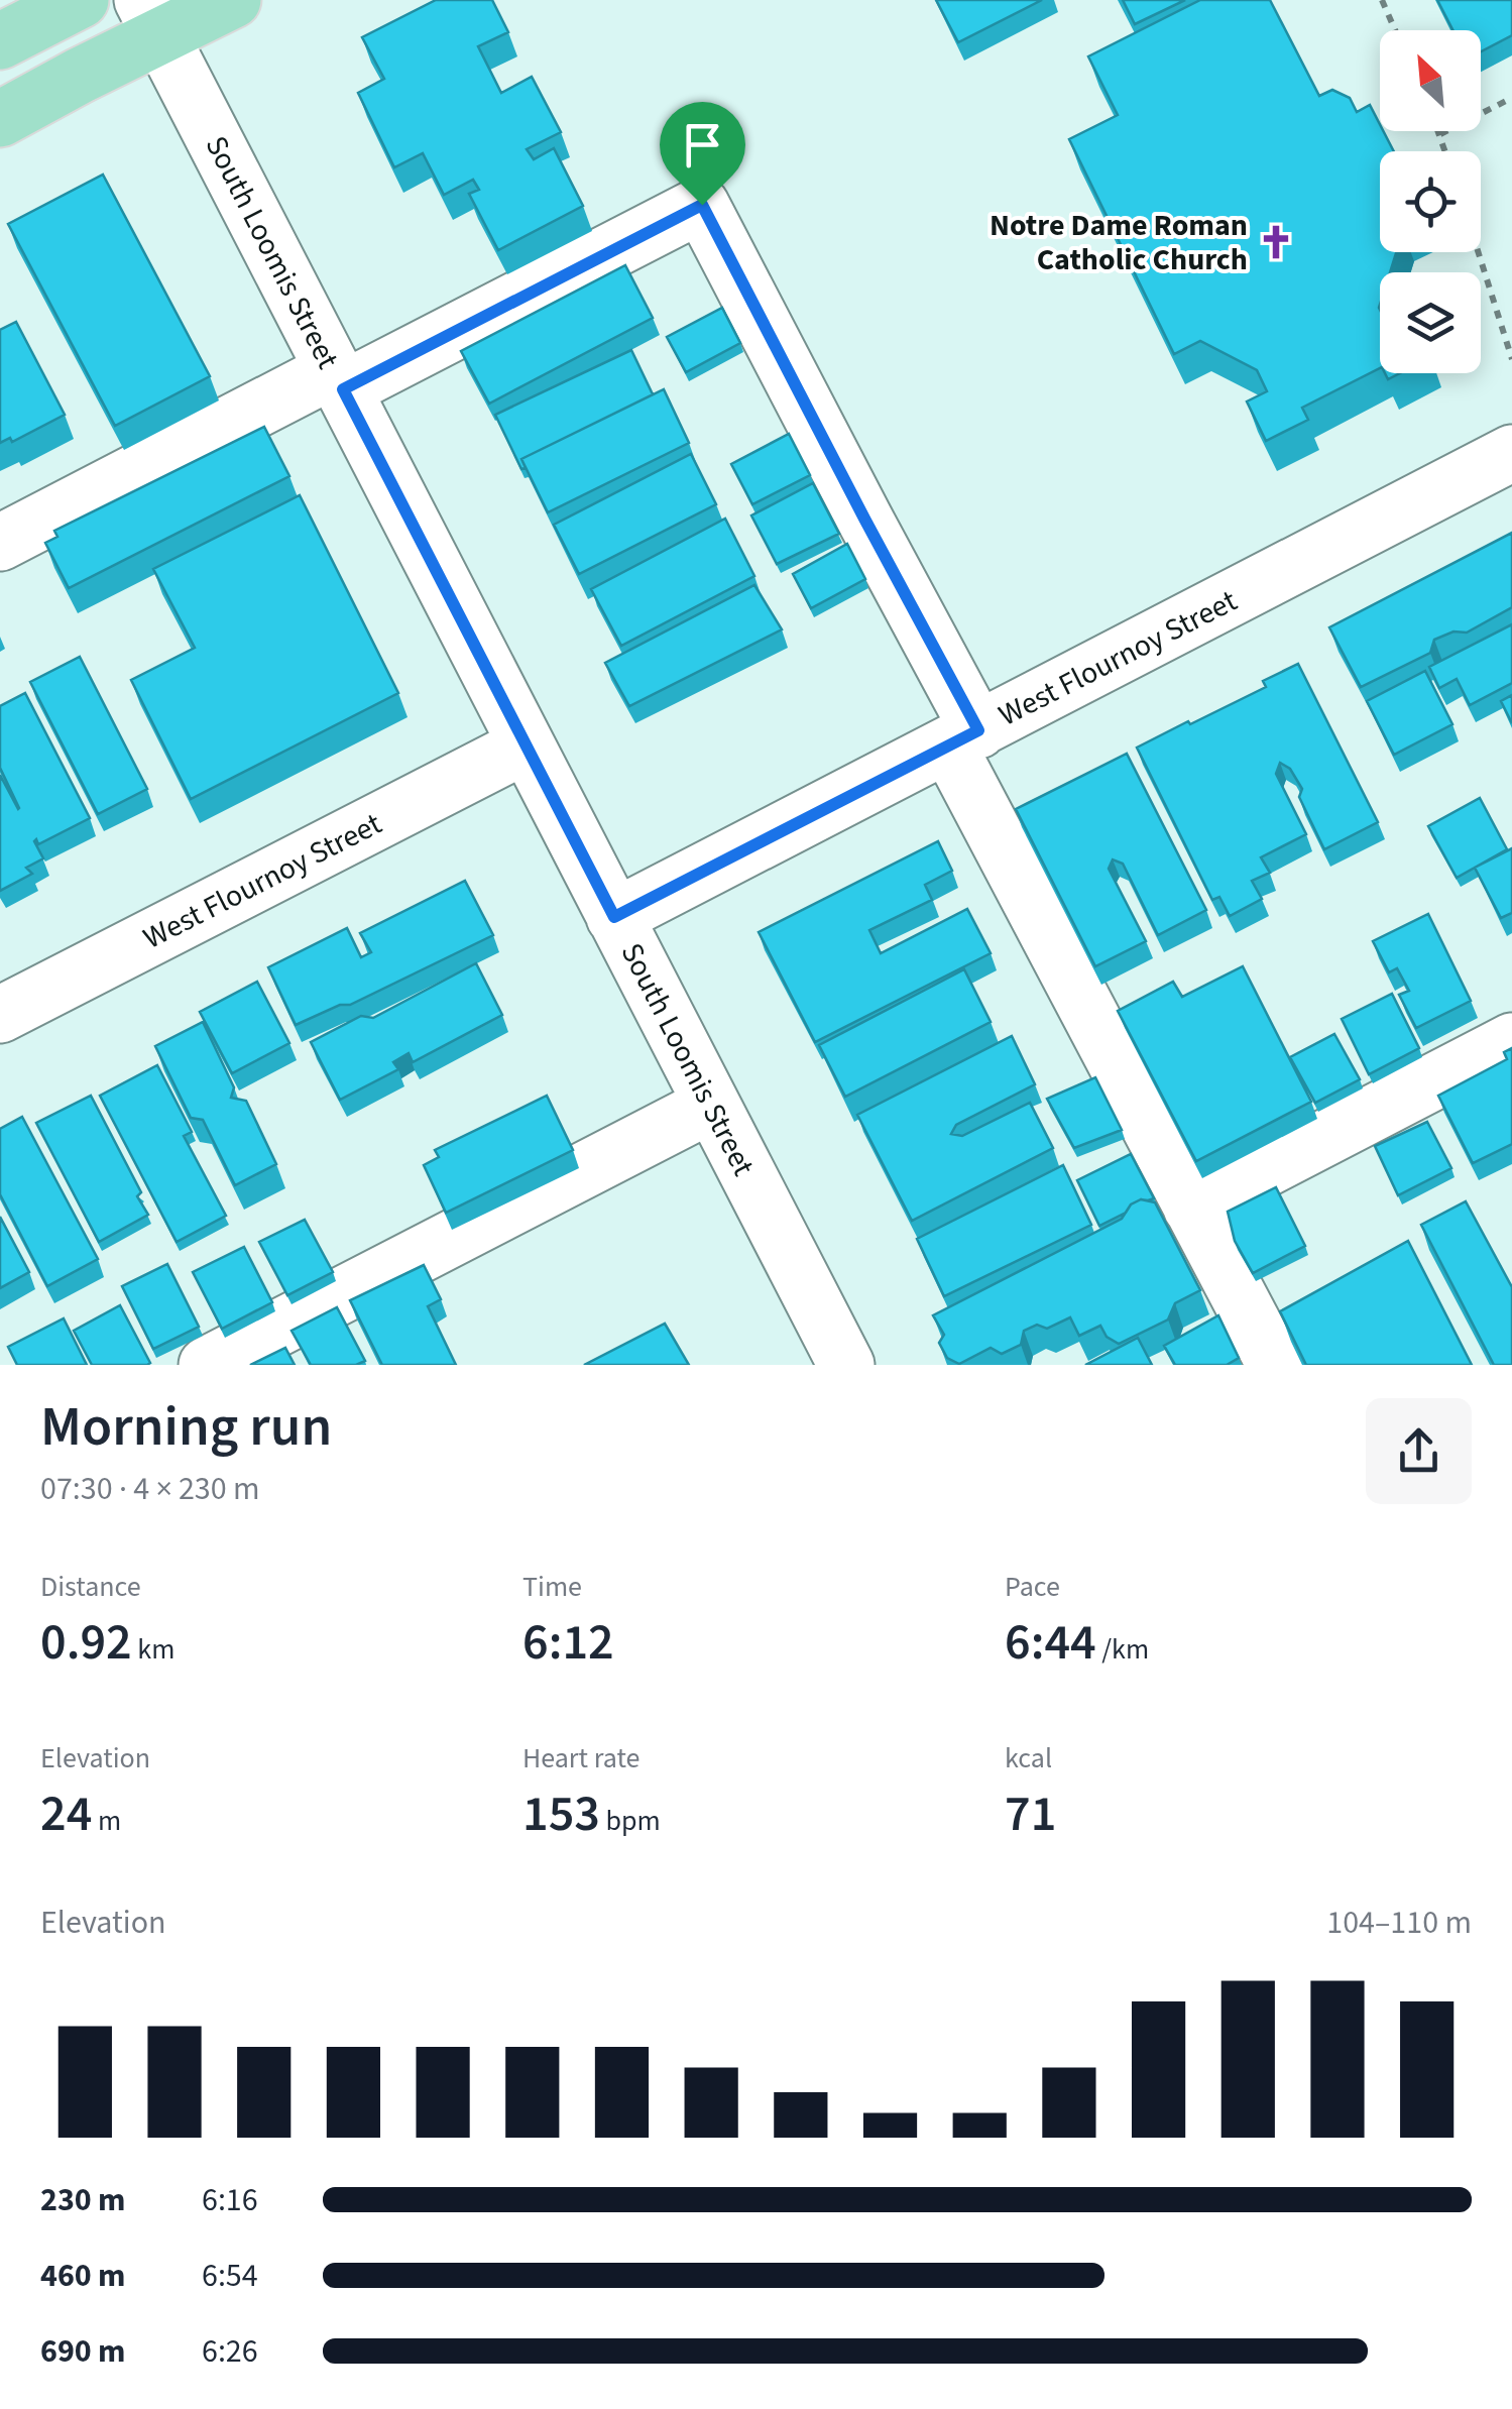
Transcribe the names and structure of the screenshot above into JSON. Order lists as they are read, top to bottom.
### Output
{
  "streets": {
    "street": ["South Loomis Street", "West Flournoy Street"]
  },
  "crossings": [
    ["South Loomis Street", "West Flournoy Street"]
  ],
  "places": {
    "church": ["Notre Dame Roman Catholic Church"]
  },
  "north": "top left",
  "page": {
    "heading": ["Morning run", "07:30 · 4 × 230 m"],
    "stats": [
      ["Distance", "0.92 km"],
      ["Time", "6:12"],
      ["Pace", "6:44 /km"],
      ["Elevation", "24 m"],
      ["Heart rate", "153 bpm"],
      ["kcal", "71"]
    ],
    "chart": ["Elevation", "104–110 m"],
    "list": [
      {
        "name": "230 m",
        "note": "6:16"
      },
      {
        "name": "460 m",
        "note": "6:54"
      },
      {
        "name": "690 m",
        "note": "6:26"
      }
    ]
  }
}
